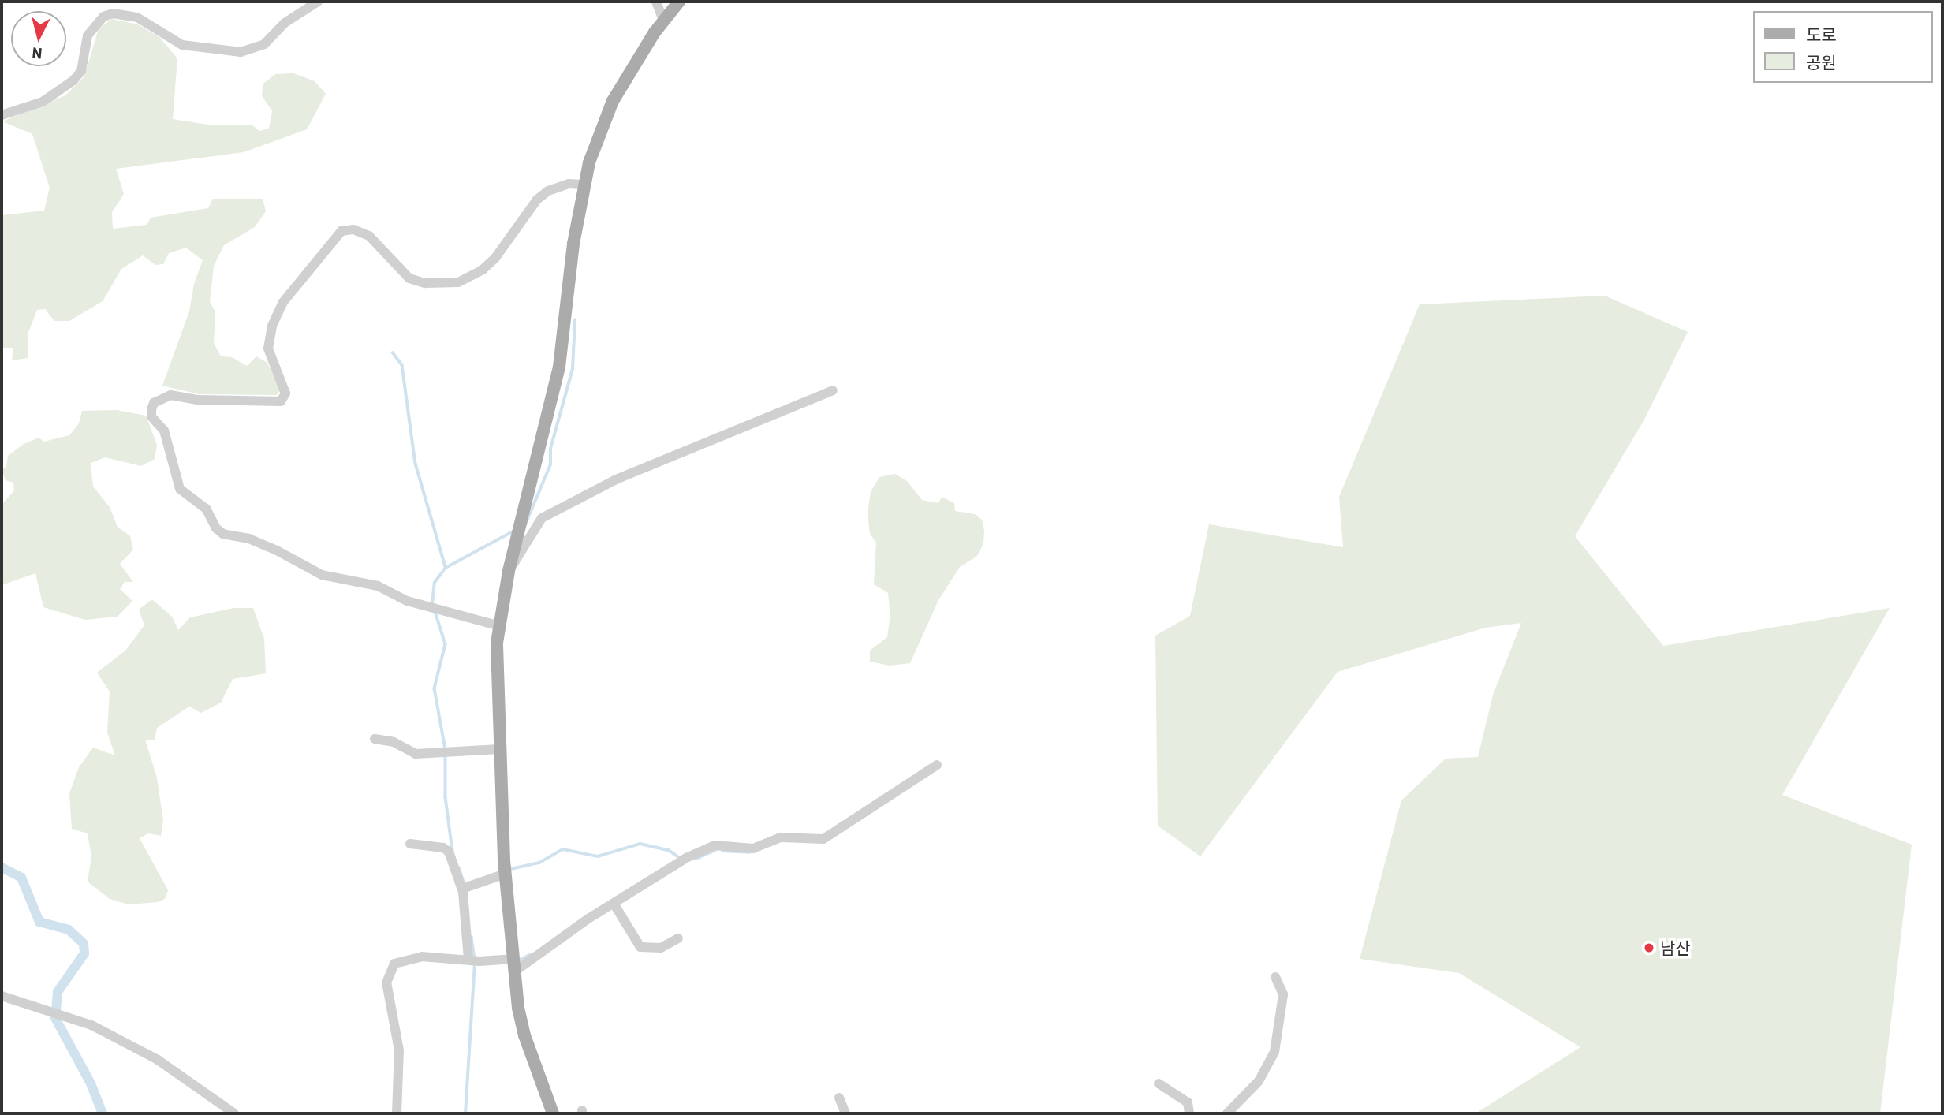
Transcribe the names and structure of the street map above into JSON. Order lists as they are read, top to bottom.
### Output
{
  "places": ["남산"],
  "legend": ["도로", "공원"],
  "north": "bottom"
}
